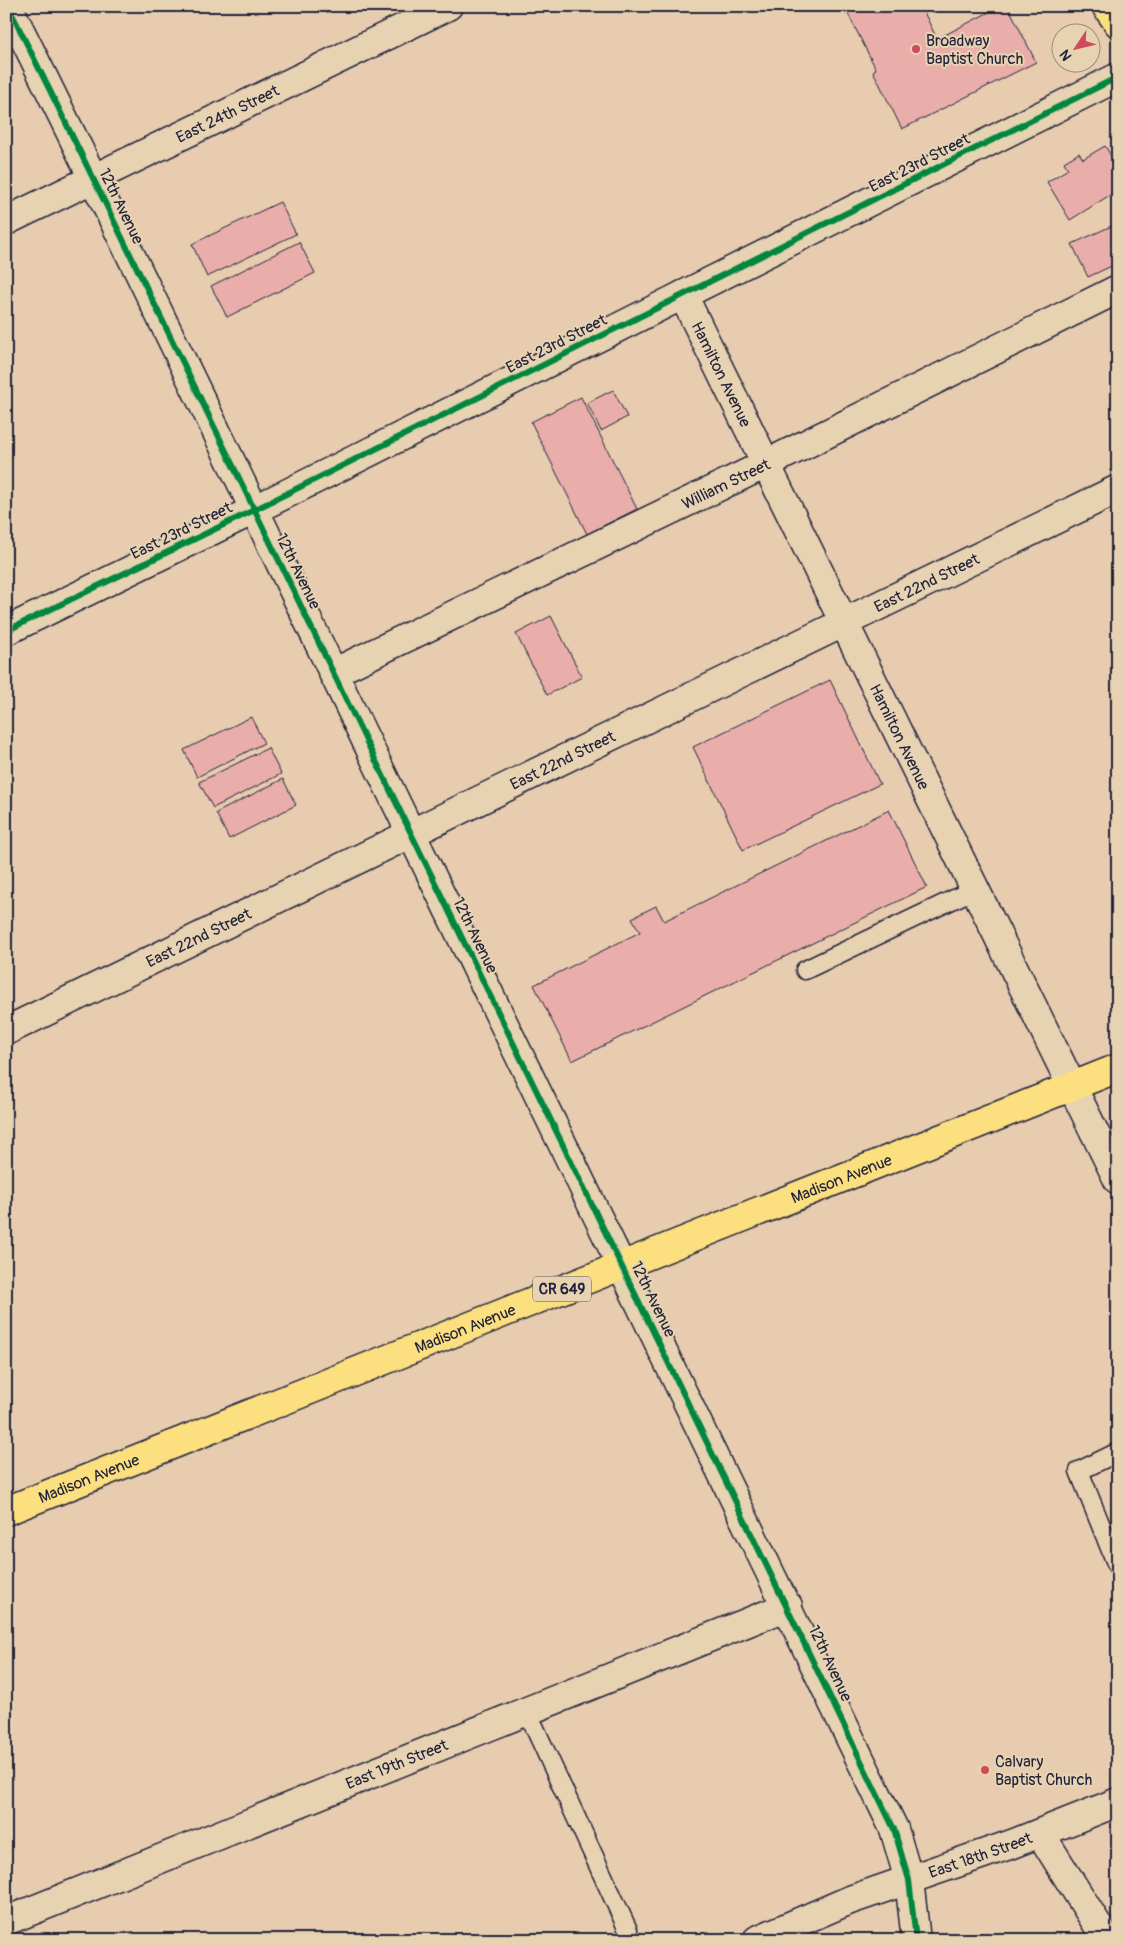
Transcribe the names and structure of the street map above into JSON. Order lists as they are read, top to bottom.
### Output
{
  "streets": {
    "main road": ["Madison Avenue", "CR 649"],
    "street": [
      "East 24th Street",
      "East 23rd Street",
      "12th Avenue",
      "Hamilton Avenue",
      "William Street",
      "East 22nd Street",
      "East 19th Street",
      "East 18th Street"
    ]
  },
  "crossings": [
    ["East 24th Street", "12th Avenue"],
    ["East 23rd Street", "12th Avenue"],
    ["East 23rd Street", "Hamilton Avenue"],
    ["12th Avenue", "William Street"],
    ["12th Avenue", "East 22nd Street"],
    ["12th Avenue", "Madison Avenue"],
    ["12th Avenue", "East 19th Street"],
    ["12th Avenue", "East 18th Street"],
    ["Hamilton Avenue", "William Street"],
    ["Hamilton Avenue", "East 22nd Street"],
    ["Hamilton Avenue", "Madison Avenue"]
  ],
  "places": ["Broadway Baptist Church", "Calvary Baptist Church"],
  "north": "bottom left"
}
